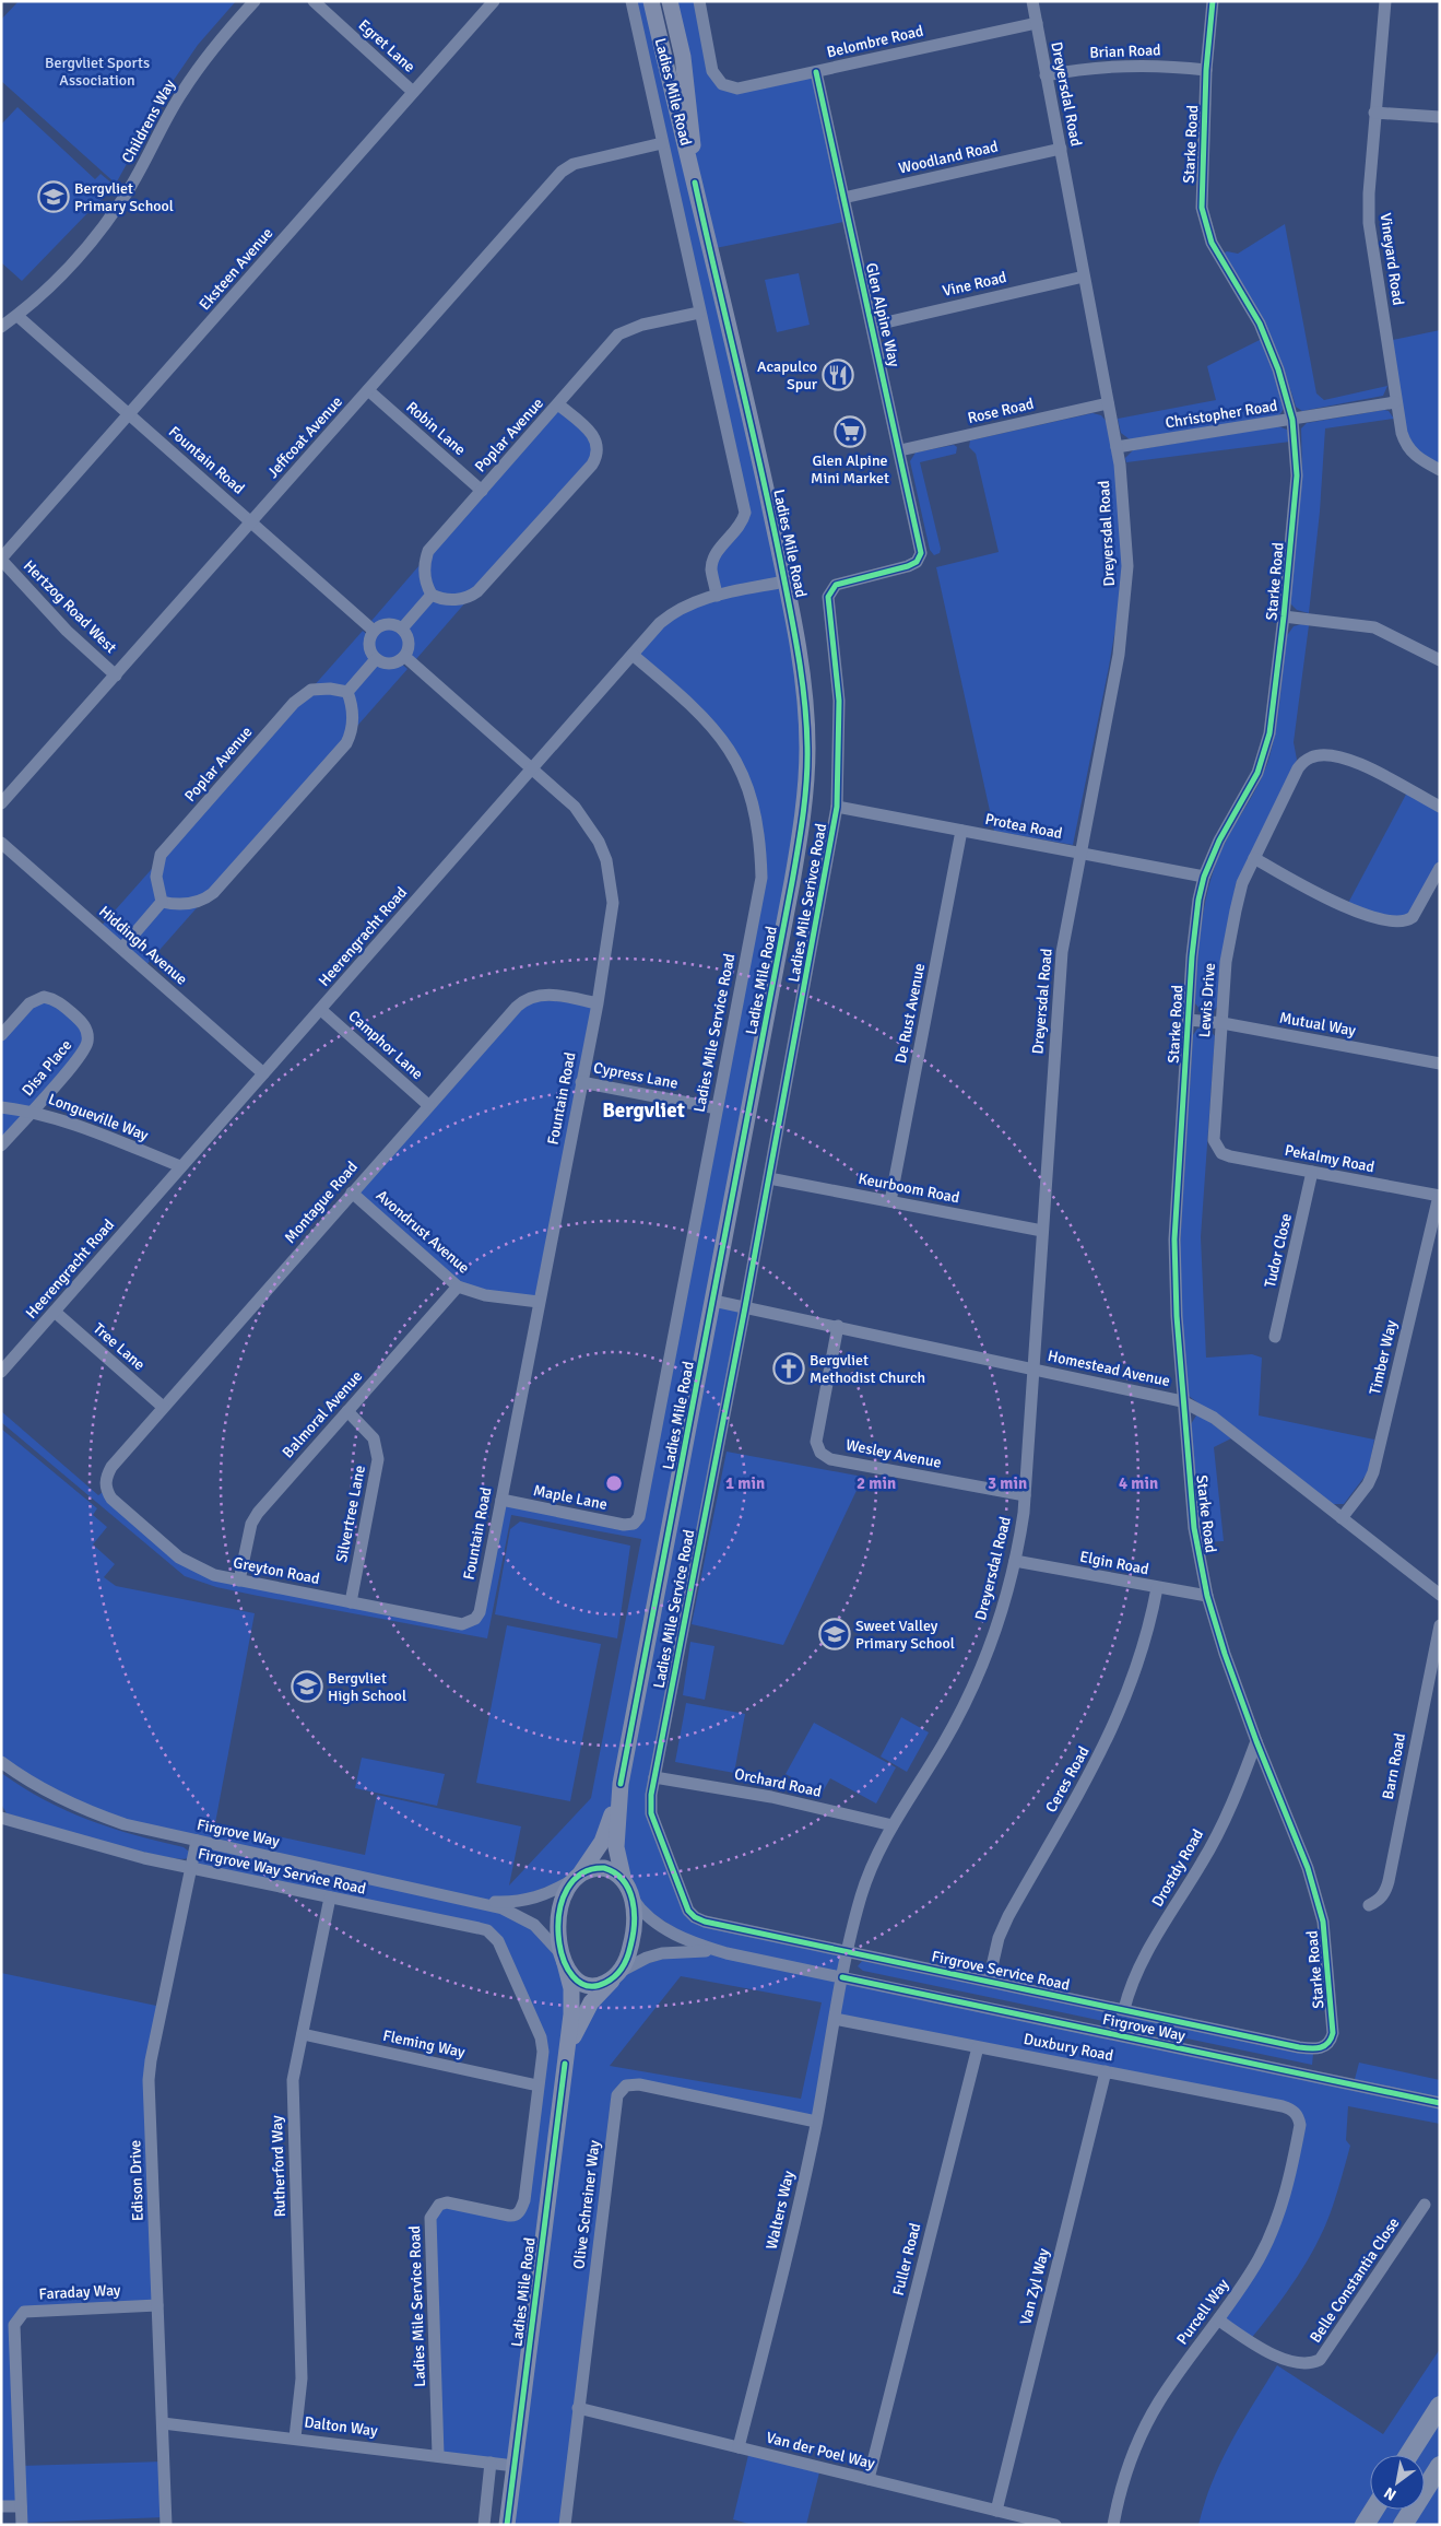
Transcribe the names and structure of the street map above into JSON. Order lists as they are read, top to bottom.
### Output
{
  "streets": {
    "main road": ["Ladies Mile Road"],
    "street": [
      "Belombre Road",
      "Egret Lane",
      "Brian Road",
      "Dreyersdal Road",
      "Childrens Way",
      "Starke Road",
      "Woodland Road",
      "Vineyard Road",
      "Eksteen Avenue",
      "Vine Road",
      "Glen Alpine Way",
      "Rose Road",
      "Christopher Road",
      "Robin Lane",
      "Poplar Avenue",
      "Jeffcoat Avenue",
      "Fountain Road",
      "Hertzog Road West",
      "Protea Road",
      "Ladies Mile Serivce Road",
      "Heerengracht Road",
      "Hiddingh Avenue",
      "Lewis Drive",
      "De Rust Avenue",
      "Mutual Way",
      "Ladies Mile Service Road",
      "Camphor Lane",
      "Disa Place",
      "Cypress Lane",
      "Longueville Way",
      "Pekalmy Road",
      "Keurboom Road",
      "Montague Road",
      "Avondrust Avenue",
      "Tudor Close",
      "Tree Lane",
      "Timber Way",
      "Homestead Avenue",
      "Balmoral Avenue",
      "Wesley Avenue",
      "Maple Lane",
      "Silvertree Lane",
      "Elgin Road",
      "Greyton Road",
      "Barn Road",
      "Ceres Road",
      "Orchard Road",
      "Firgrove Way",
      "Drostdy Road",
      "Firgrove Way Service Road",
      "Firgrove Service Road",
      "Fleming Way",
      "Duxbury Road",
      "Rutherford Way",
      "Edison Drive",
      "Olive Schreiner Way",
      "Walters Way",
      "Fuller Road",
      "Belle Constantia Close",
      "Van Zyl Way",
      "Faraday Way",
      "Purcell Way",
      "Dalton Way",
      "Van der Poel Way"
    ]
  },
  "crossings": [
    ["Belombre Road", "Dreyersdal Road"],
    ["Belombre Road", "Glen Alpine Way"],
    ["Egret Lane", "Eksteen Avenue"],
    ["Brian Road", "Dreyersdal Road"],
    ["Brian Road", "Starke Road"],
    ["Ladies Mile Road", "Heerengracht Road"],
    ["Ladies Mile Road", "Homestead Avenue"],
    ["Ladies Mile Road", "Firgrove Way"],
    ["Ladies Mile Road", "Dalton Way"],
    ["Dreyersdal Road", "Woodland Road"],
    ["Dreyersdal Road", "Vine Road"],
    ["Dreyersdal Road", "Rose Road"],
    ["Dreyersdal Road", "Christopher Road"],
    ["Dreyersdal Road", "Protea Road"],
    ["Dreyersdal Road", "Keurboom Road"],
    ["Dreyersdal Road", "Homestead Avenue"],
    ["Dreyersdal Road", "Wesley Avenue"],
    ["Dreyersdal Road", "Elgin Road"],
    ["Dreyersdal Road", "Orchard Road"],
    ["Dreyersdal Road", "Firgrove Way"],
    ["Dreyersdal Road", "Firgrove Service Road"],
    ["Dreyersdal Road", "Walters Way"],
    ["Childrens Way", "Fountain Road"],
    ["Starke Road", "Christopher Road"],
    ["Starke Road", "Protea Road"],
    ["Starke Road", "Mutual Way"],
    ["Starke Road", "Homestead Avenue"],
    ["Starke Road", "Elgin Road"],
    ["Starke Road", "Drostdy Road"],
    ["Starke Road", "Firgrove Service Road"],
    ["Woodland Road", "Glen Alpine Way"],
    ["Vineyard Road", "Christopher Road"],
    ["Eksteen Avenue", "Fountain Road"],
    ["Eksteen Avenue", "Hertzog Road West"],
    ["Vine Road", "Glen Alpine Way"],
    ["Glen Alpine Way", "Rose Road"],
    ["Glen Alpine Way", "Ladies Mile Serivce Road"],
    ["Robin Lane", "Poplar Avenue"],
    ["Robin Lane", "Jeffcoat Avenue"],
    ["Jeffcoat Avenue", "Fountain Road"],
    ["Jeffcoat Avenue", "Hertzog Road West"],
    ["Fountain Road", "Heerengracht Road"],
    ["Fountain Road", "Cypress Lane"],
    ["Fountain Road", "Montague Road"],
    ["Fountain Road", "Avondrust Avenue"],
    ["Fountain Road", "Maple Lane"],
    ["Fountain Road", "Greyton Road"],
    ["Protea Road", "Ladies Mile Serivce Road"],
    ["Protea Road", "De Rust Avenue"],
    ["Ladies Mile Serivce Road", "Ladies Mile Service Road"],
    ["Ladies Mile Serivce Road", "Keurboom Road"],
    ["Ladies Mile Serivce Road", "Homestead Avenue"],
    ["Heerengracht Road", "Hiddingh Avenue"],
    ["Heerengracht Road", "Ladies Mile Service Road"],
    ["Heerengracht Road", "Camphor Lane"],
    ["Heerengracht Road", "Longueville Way"],
    ["Heerengracht Road", "Tree Lane"],
    ["Lewis Drive", "Mutual Way"],
    ["Lewis Drive", "Pekalmy Road"],
    ["De Rust Avenue", "Keurboom Road"],
    ["Ladies Mile Service Road", "Cypress Lane"],
    ["Ladies Mile Service Road", "Homestead Avenue"],
    ["Ladies Mile Service Road", "Maple Lane"],
    ["Ladies Mile Service Road", "Orchard Road"],
    ["Ladies Mile Service Road", "Firgrove Way Service Road"],
    ["Ladies Mile Service Road", "Firgrove Service Road"],
    ["Ladies Mile Service Road", "Fleming Way"],
    ["Ladies Mile Service Road", "Dalton Way"],
    ["Camphor Lane", "Montague Road"],
    ["Disa Place", "Longueville Way"],
    ["Pekalmy Road", "Tudor Close"],
    ["Pekalmy Road", "Timber Way"],
    ["Montague Road", "Avondrust Avenue"],
    ["Montague Road", "Tree Lane"],
    ["Montague Road", "Greyton Road"],
    ["Avondrust Avenue", "Balmoral Avenue"],
    ["Timber Way", "Homestead Avenue"],
    ["Homestead Avenue", "Wesley Avenue"],
    ["Balmoral Avenue", "Silvertree Lane"],
    ["Balmoral Avenue", "Greyton Road"],
    ["Silvertree Lane", "Greyton Road"],
    ["Elgin Road", "Ceres Road"],
    ["Ceres Road", "Firgrove Service Road"],
    ["Firgrove Way", "Edison Drive"],
    ["Firgrove Way", "Walters Way"],
    ["Drostdy Road", "Firgrove Service Road"],
    ["Firgrove Way Service Road", "Rutherford Way"],
    ["Firgrove Way Service Road", "Edison Drive"],
    ["Fleming Way", "Rutherford Way"],
    ["Duxbury Road", "Walters Way"],
    ["Duxbury Road", "Fuller Road"],
    ["Duxbury Road", "Van Zyl Way"],
    ["Duxbury Road", "Purcell Way"],
    ["Rutherford Way", "Dalton Way"],
    ["Edison Drive", "Faraday Way"],
    ["Edison Drive", "Dalton Way"],
    ["Olive Schreiner Way", "Walters Way"],
    ["Olive Schreiner Way", "Van der Poel Way"],
    ["Walters Way", "Van der Poel Way"],
    ["Fuller Road", "Van der Poel Way"],
    ["Belle Constantia Close", "Purcell Way"],
    ["Van Zyl Way", "Van der Poel Way"]
  ],
  "districts": ["Bergvliet"],
  "parks": ["Bergvliet Sports Association"],
  "places": {
    "school or university": ["Bergvliet Primary School", "Sweet Valley Primary School", "Bergvliet High School"],
    "restaurant": ["Acapulco Spur"],
    "supermarket": ["Glen Alpine Mini Market"],
    "church": ["Bergvliet Methodist Church"]
  },
  "north": "bottom left",
  "rings": [
    "1 min",
    "2 min",
    "3 min",
    "4 min"
  ]
}
